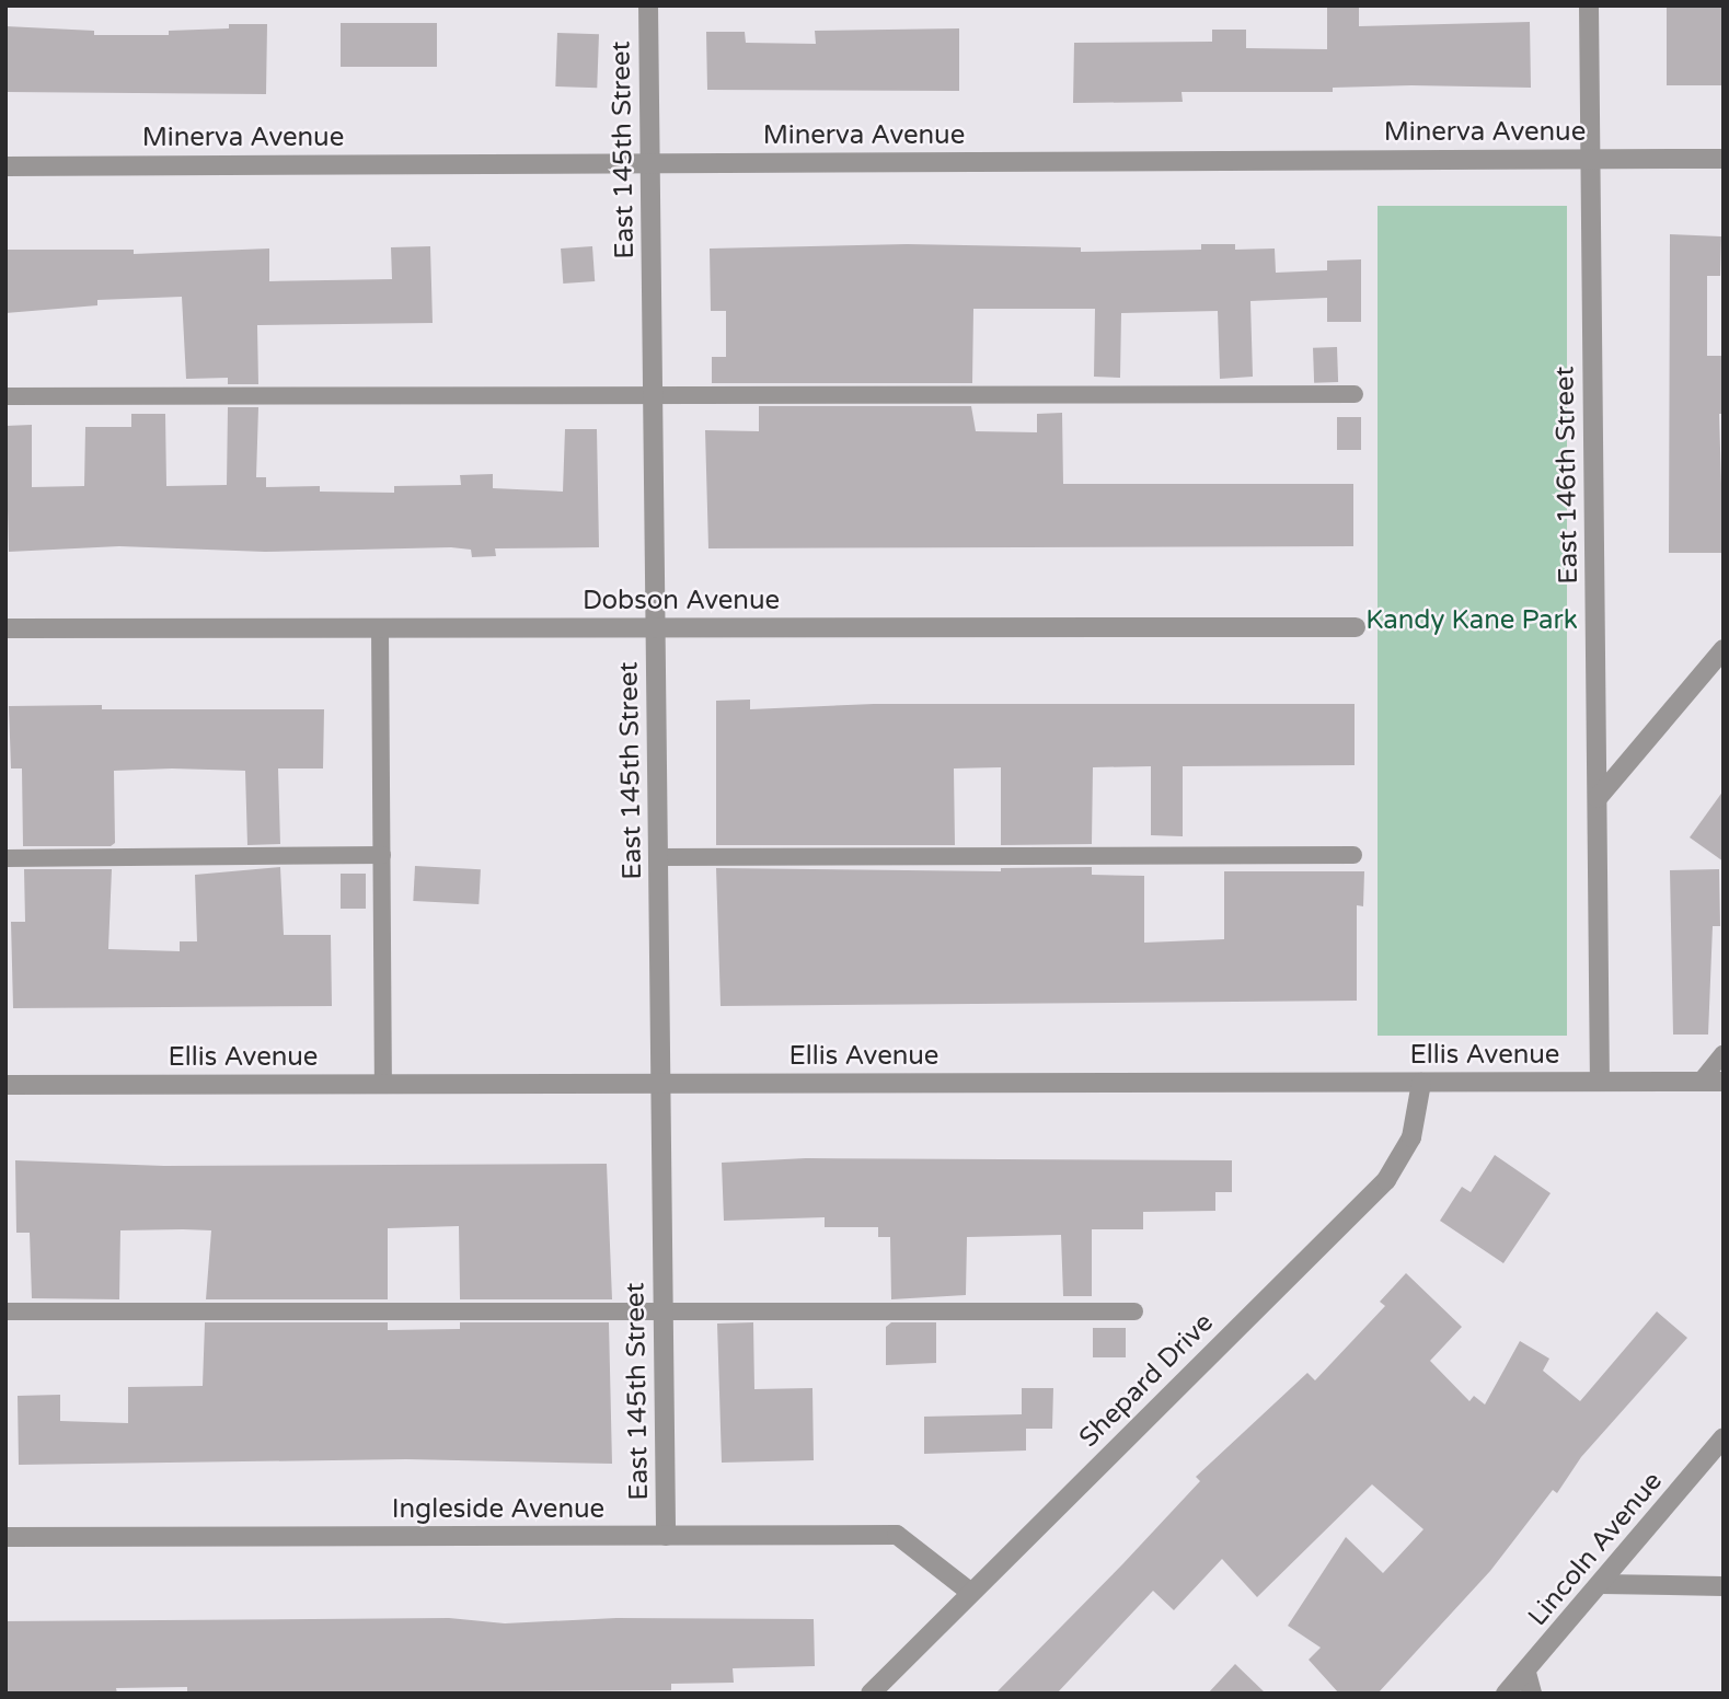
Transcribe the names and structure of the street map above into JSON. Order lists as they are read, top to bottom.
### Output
{
  "streets": {
    "street": [
      "Minerva Avenue",
      "East 145th Street",
      "East 146th Street",
      "Dobson Avenue",
      "Ellis Avenue",
      "Shepard Drive",
      "Ingleside Avenue",
      "Lincoln Avenue"
    ]
  },
  "crossings": [
    ["Minerva Avenue", "East 145th Street"],
    ["Minerva Avenue", "East 146th Street"],
    ["East 145th Street", "Dobson Avenue"],
    ["East 145th Street", "Ellis Avenue"],
    ["East 145th Street", "Ingleside Avenue"],
    ["East 146th Street", "Ellis Avenue"],
    ["Ellis Avenue", "Shepard Drive"],
    ["Shepard Drive", "Ingleside Avenue"]
  ],
  "parks": ["Kandy Kane Park"]
}
